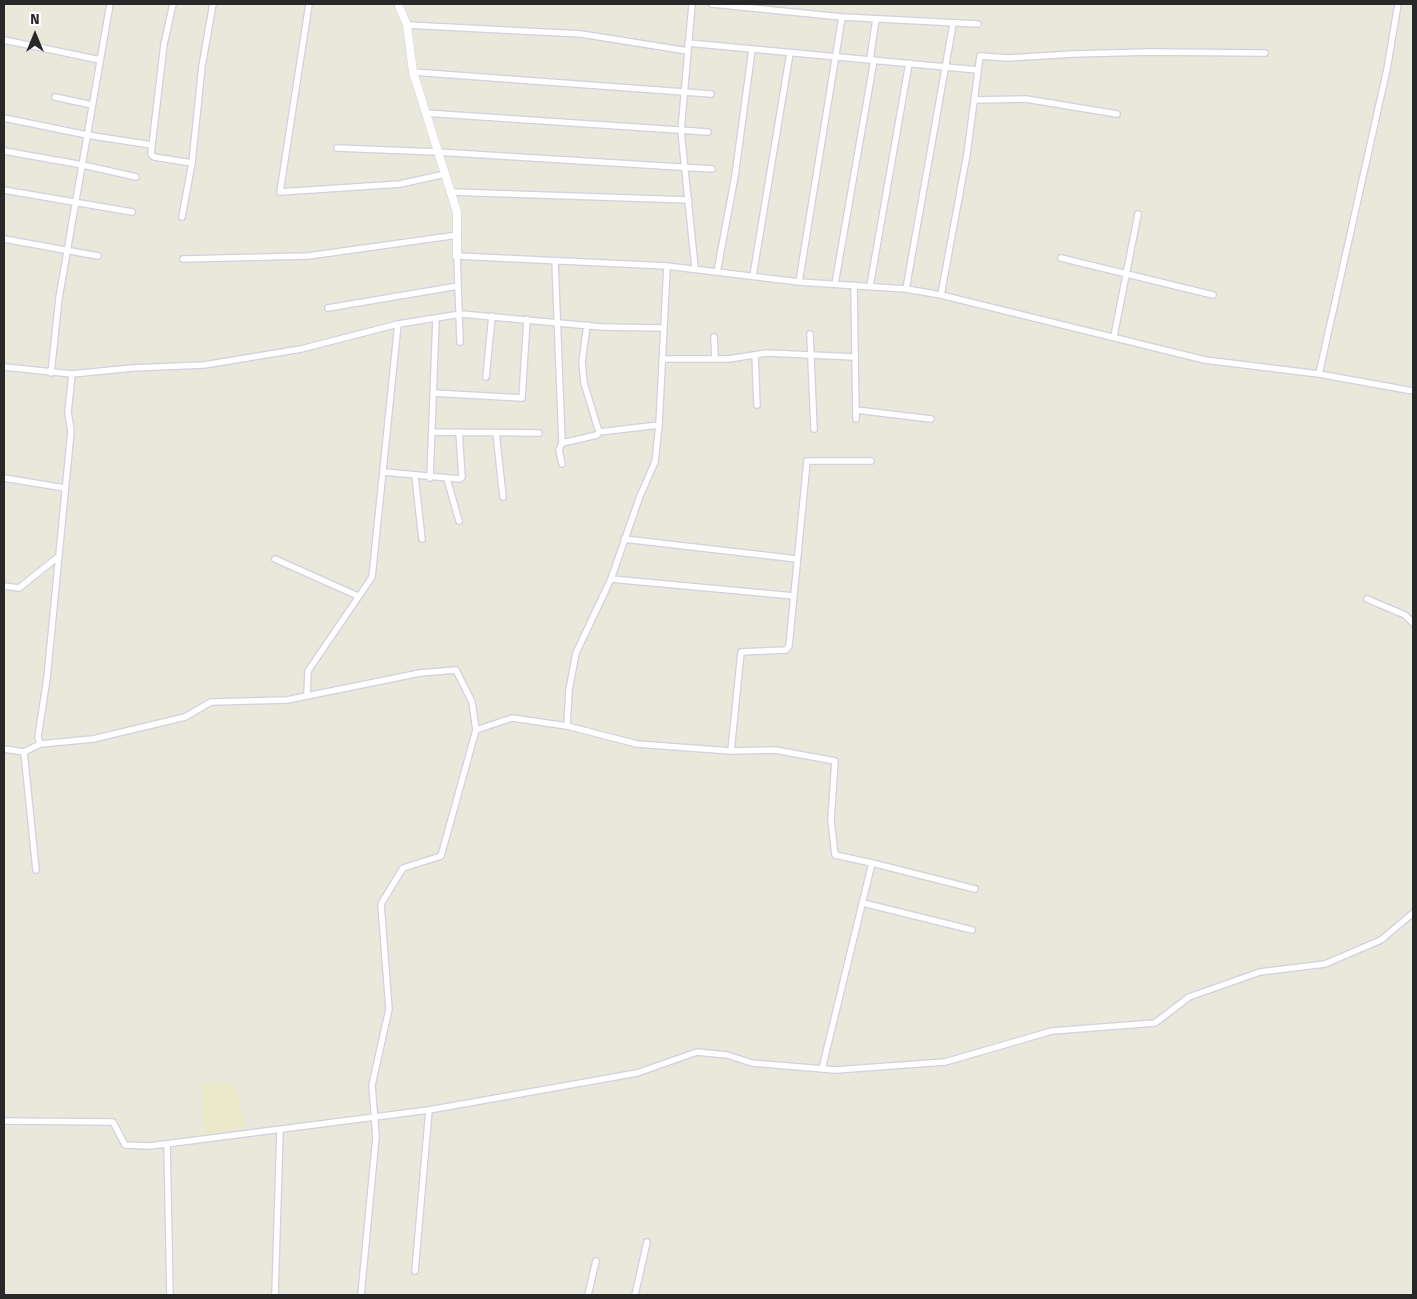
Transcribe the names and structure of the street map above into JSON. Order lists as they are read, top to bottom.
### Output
{
  "north": "top"
}
